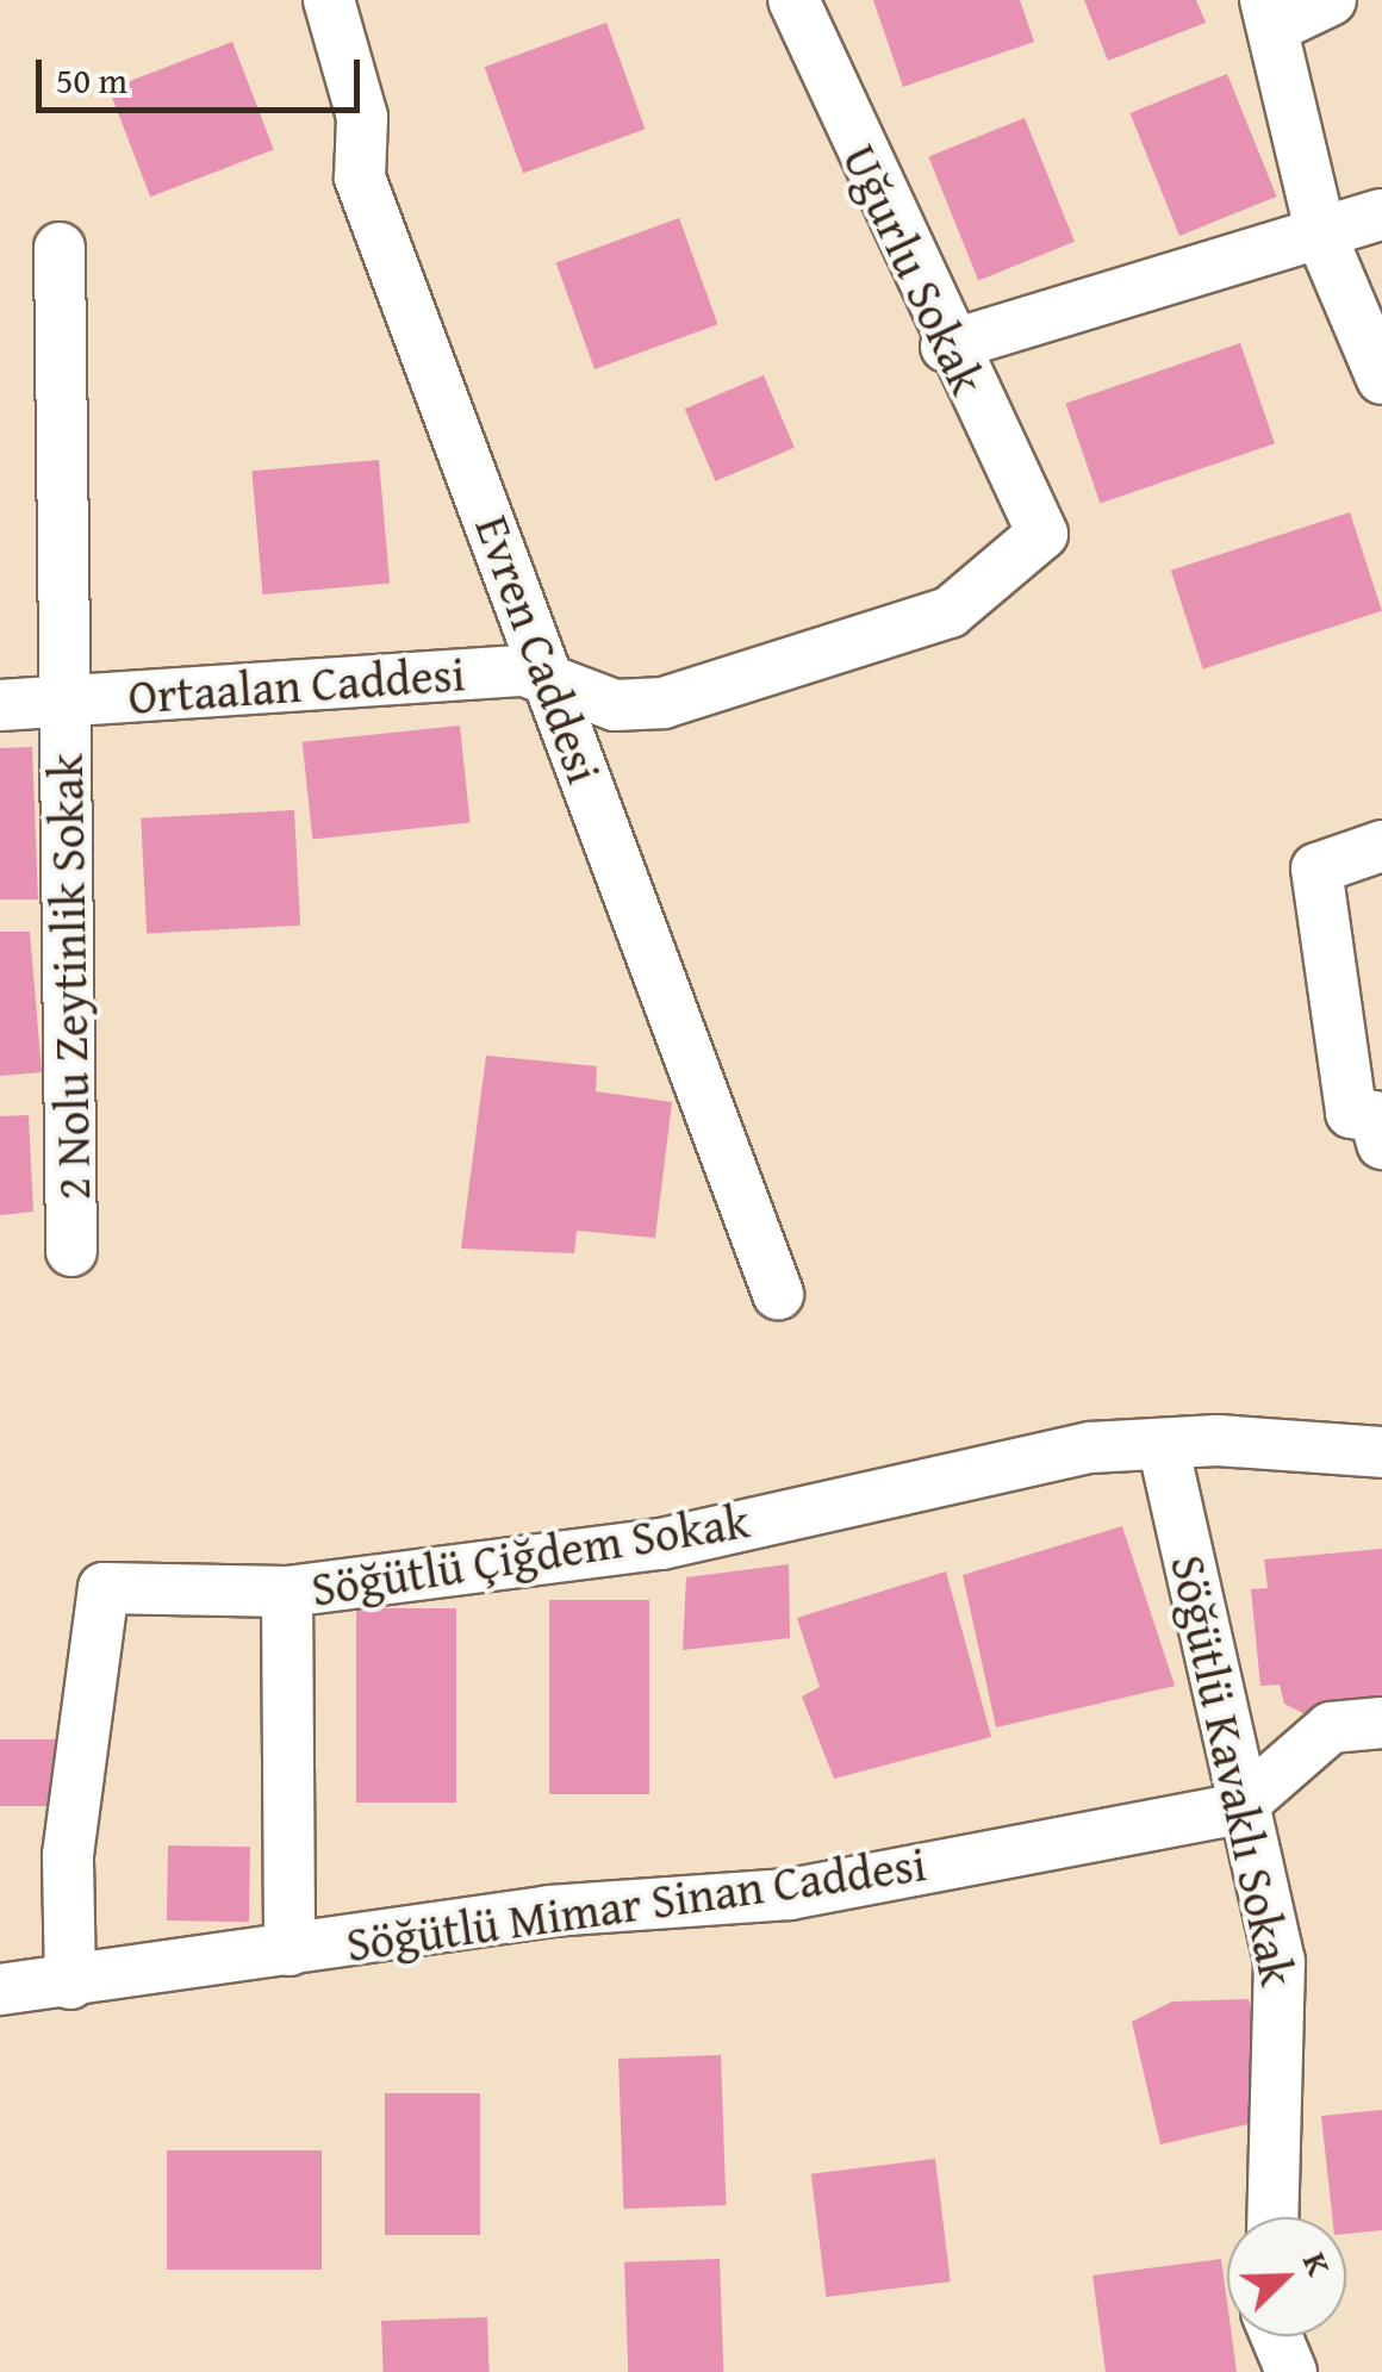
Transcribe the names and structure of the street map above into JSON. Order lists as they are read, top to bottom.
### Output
{
  "streets": {
    "street": [
      "Uğurlu Sokak",
      "Evren Caddesi",
      "Ortaalan Caddesi",
      "2 Nolu Zeytinlik Sokak",
      "Söğütlü Çiğdem Sokak",
      "Söğütlü Kavaklı Sokak",
      "Söğütlü Mimar Sinan Caddesi"
    ]
  },
  "crossings": [
    ["Uğurlu Sokak", "Ortaalan Caddesi"],
    ["Evren Caddesi", "Ortaalan Caddesi"],
    ["Ortaalan Caddesi", "2 Nolu Zeytinlik Sokak"],
    ["Söğütlü Çiğdem Sokak", "Söğütlü Kavaklı Sokak"],
    ["Söğütlü Çiğdem Sokak", "Söğütlü Mimar Sinan Caddesi"],
    ["Söğütlü Kavaklı Sokak", "Söğütlü Mimar Sinan Caddesi"]
  ],
  "scale_bar": "50 m",
  "north": "top right"
}
